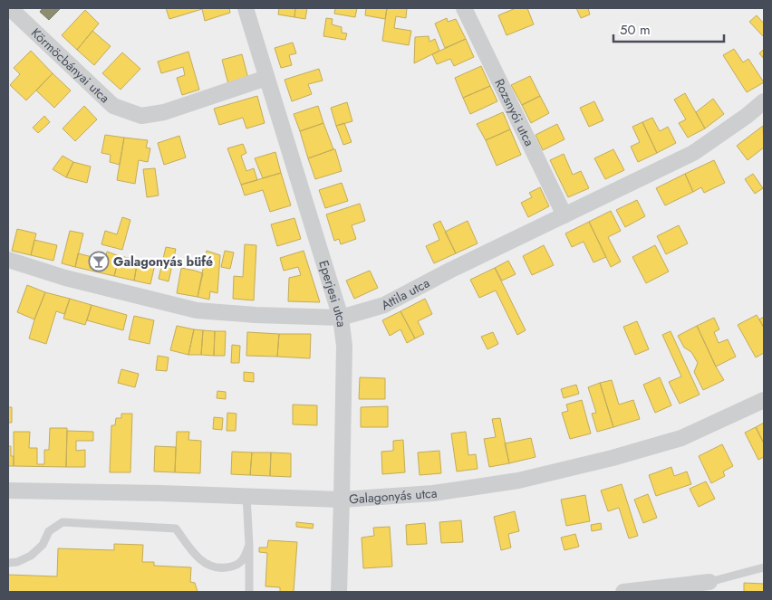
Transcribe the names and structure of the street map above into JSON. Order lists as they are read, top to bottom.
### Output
{
  "streets": {
    "street": [
      "Körmöcbányai utca",
      "Rozsnyói utca",
      "Attila utca",
      "Eperjesi utca",
      "Galagonyás utca"
    ]
  },
  "crossings": [
    ["Körmöcbányai utca", "Eperjesi utca"],
    ["Rozsnyói utca", "Attila utca"],
    ["Attila utca", "Eperjesi utca"],
    ["Eperjesi utca", "Galagonyás utca"]
  ],
  "places": {
    "bar": ["Galagonyás büfé"]
  },
  "scale_bar": "50 m"
}
